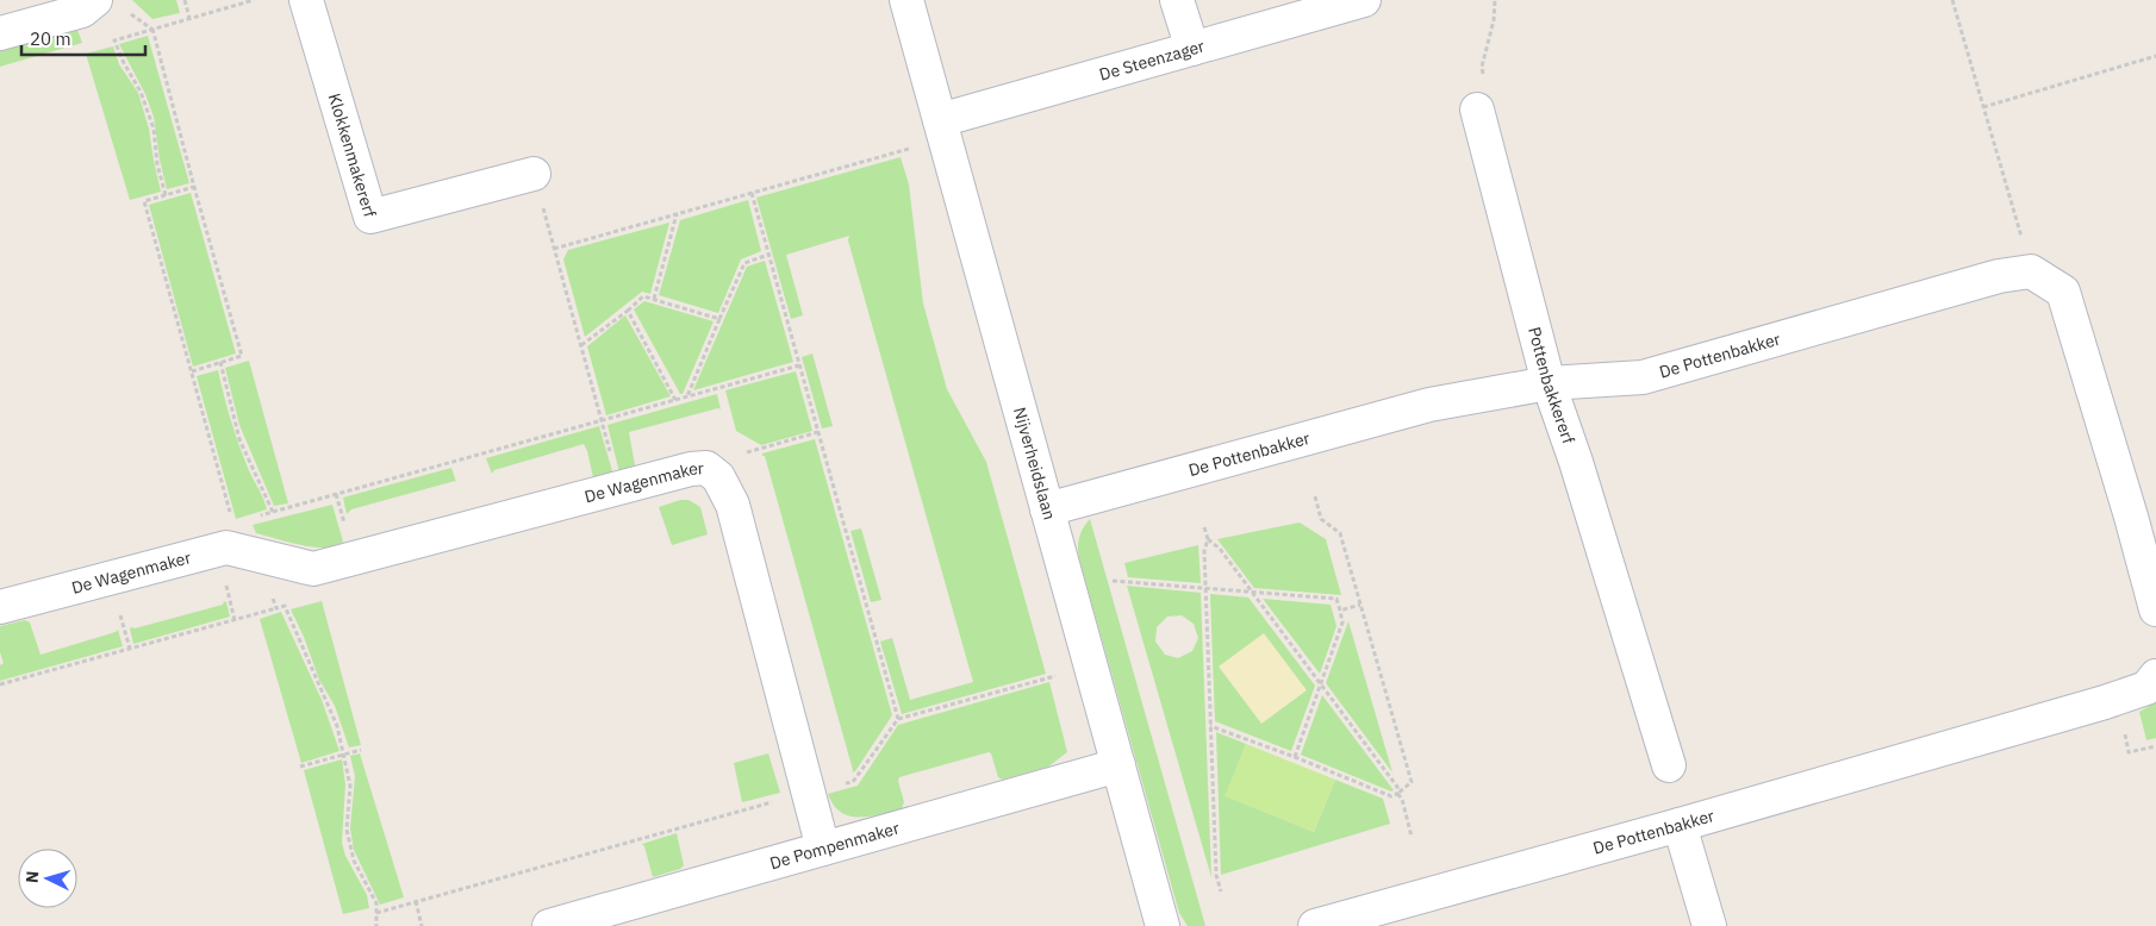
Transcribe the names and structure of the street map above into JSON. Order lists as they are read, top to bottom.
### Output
{
  "streets": {
    "street": [
      "De Steenzager",
      "Klokkenmakererf",
      "De Pottenbakker",
      "Pottenbakkererf",
      "Nijverheidslaan",
      "De Wagenmaker",
      "De Pompenmaker"
    ]
  },
  "crossings": [
    ["De Steenzager", "Nijverheidslaan"],
    ["De Pottenbakker", "Pottenbakkererf"],
    ["De Pottenbakker", "Nijverheidslaan"],
    ["Nijverheidslaan", "De Pompenmaker"],
    ["De Wagenmaker", "De Pompenmaker"]
  ],
  "scale_bar": "20 m",
  "north": "left"
}
